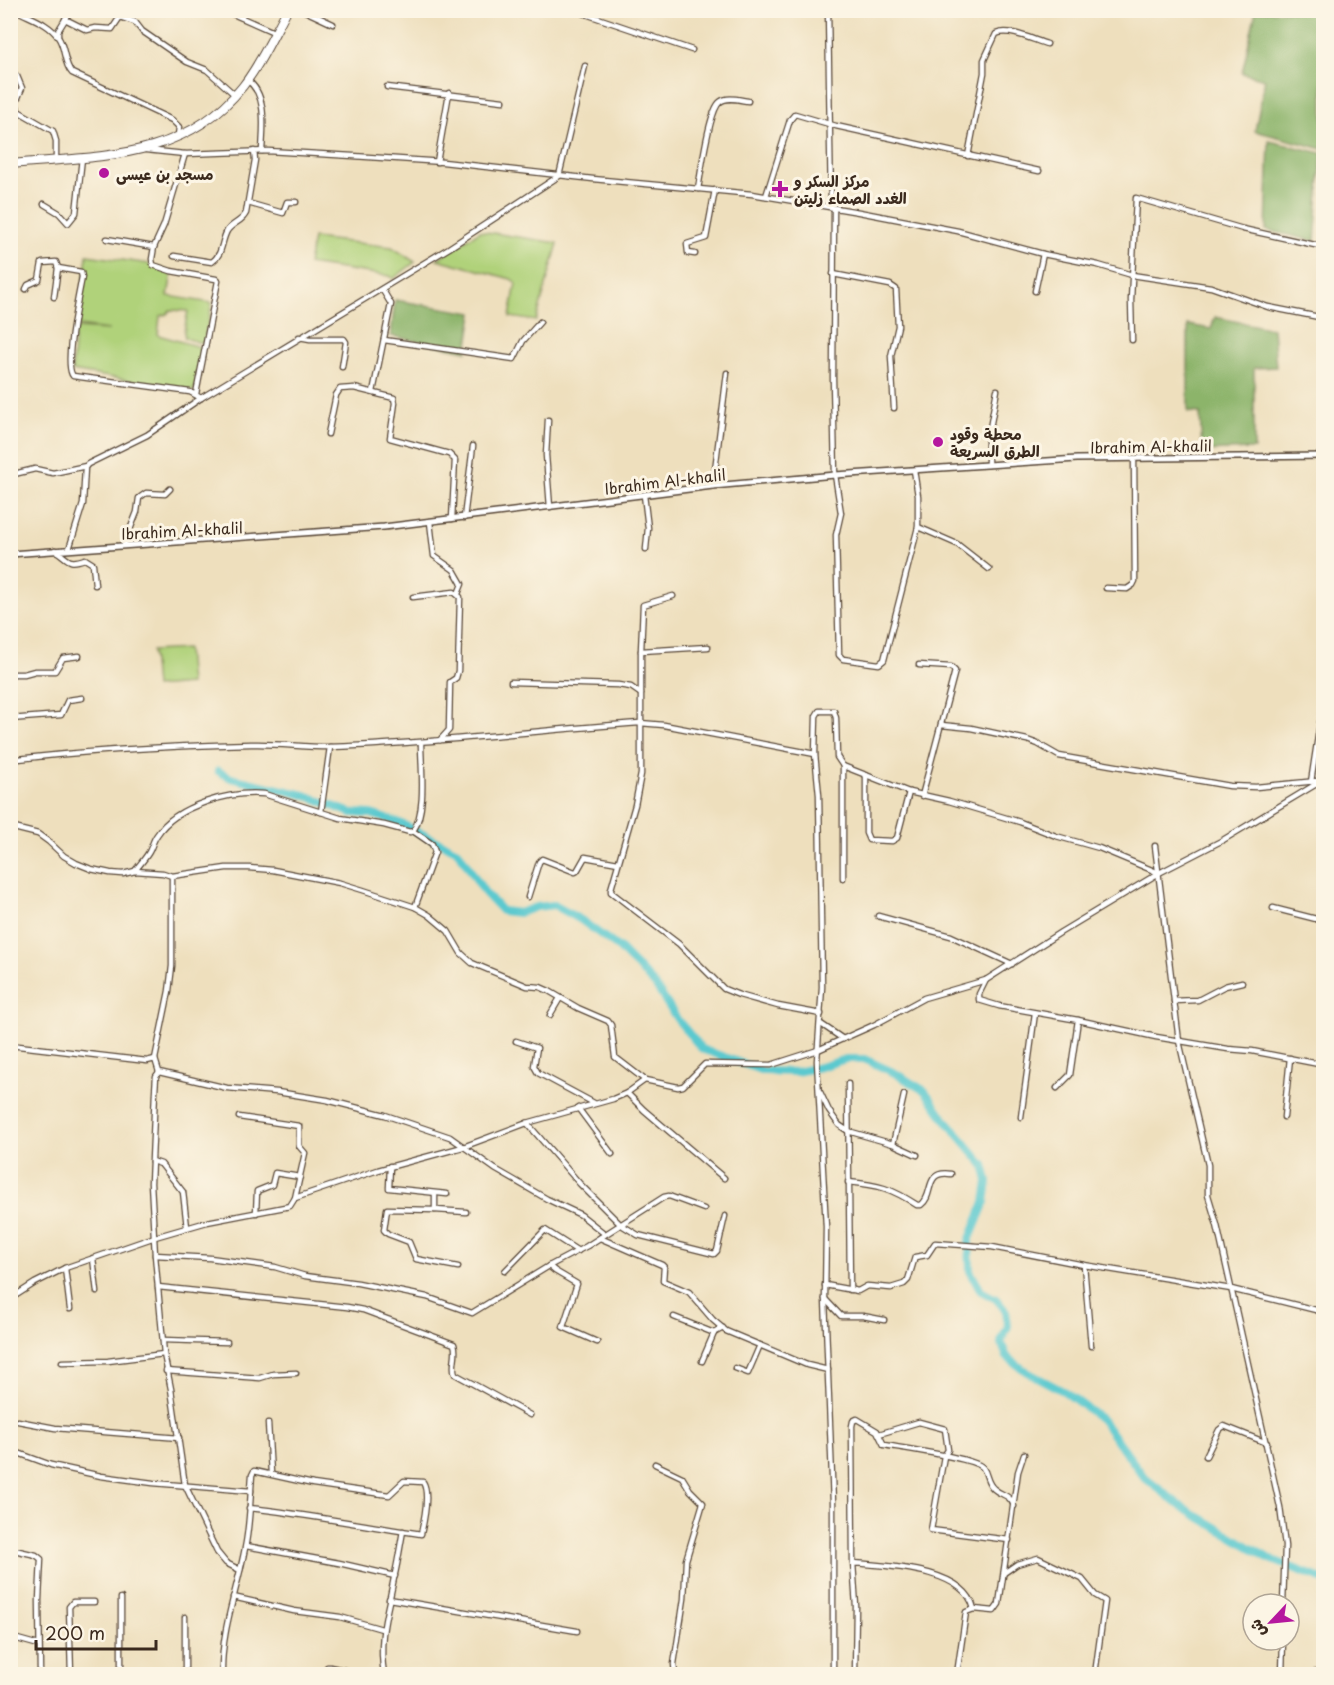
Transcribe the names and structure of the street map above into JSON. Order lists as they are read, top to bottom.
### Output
{
  "streets": {
    "street": ["Ibrahim Al-khalil"]
  },
  "places": {
    "other": ["مسجد بن عيسى", "محطة وقود الطرق السريعة"],
    "health": ["مركز السكر و الغدد الصماء زليتن"]
  },
  "scale_bar": "200 m",
  "north": "bottom left"
}
